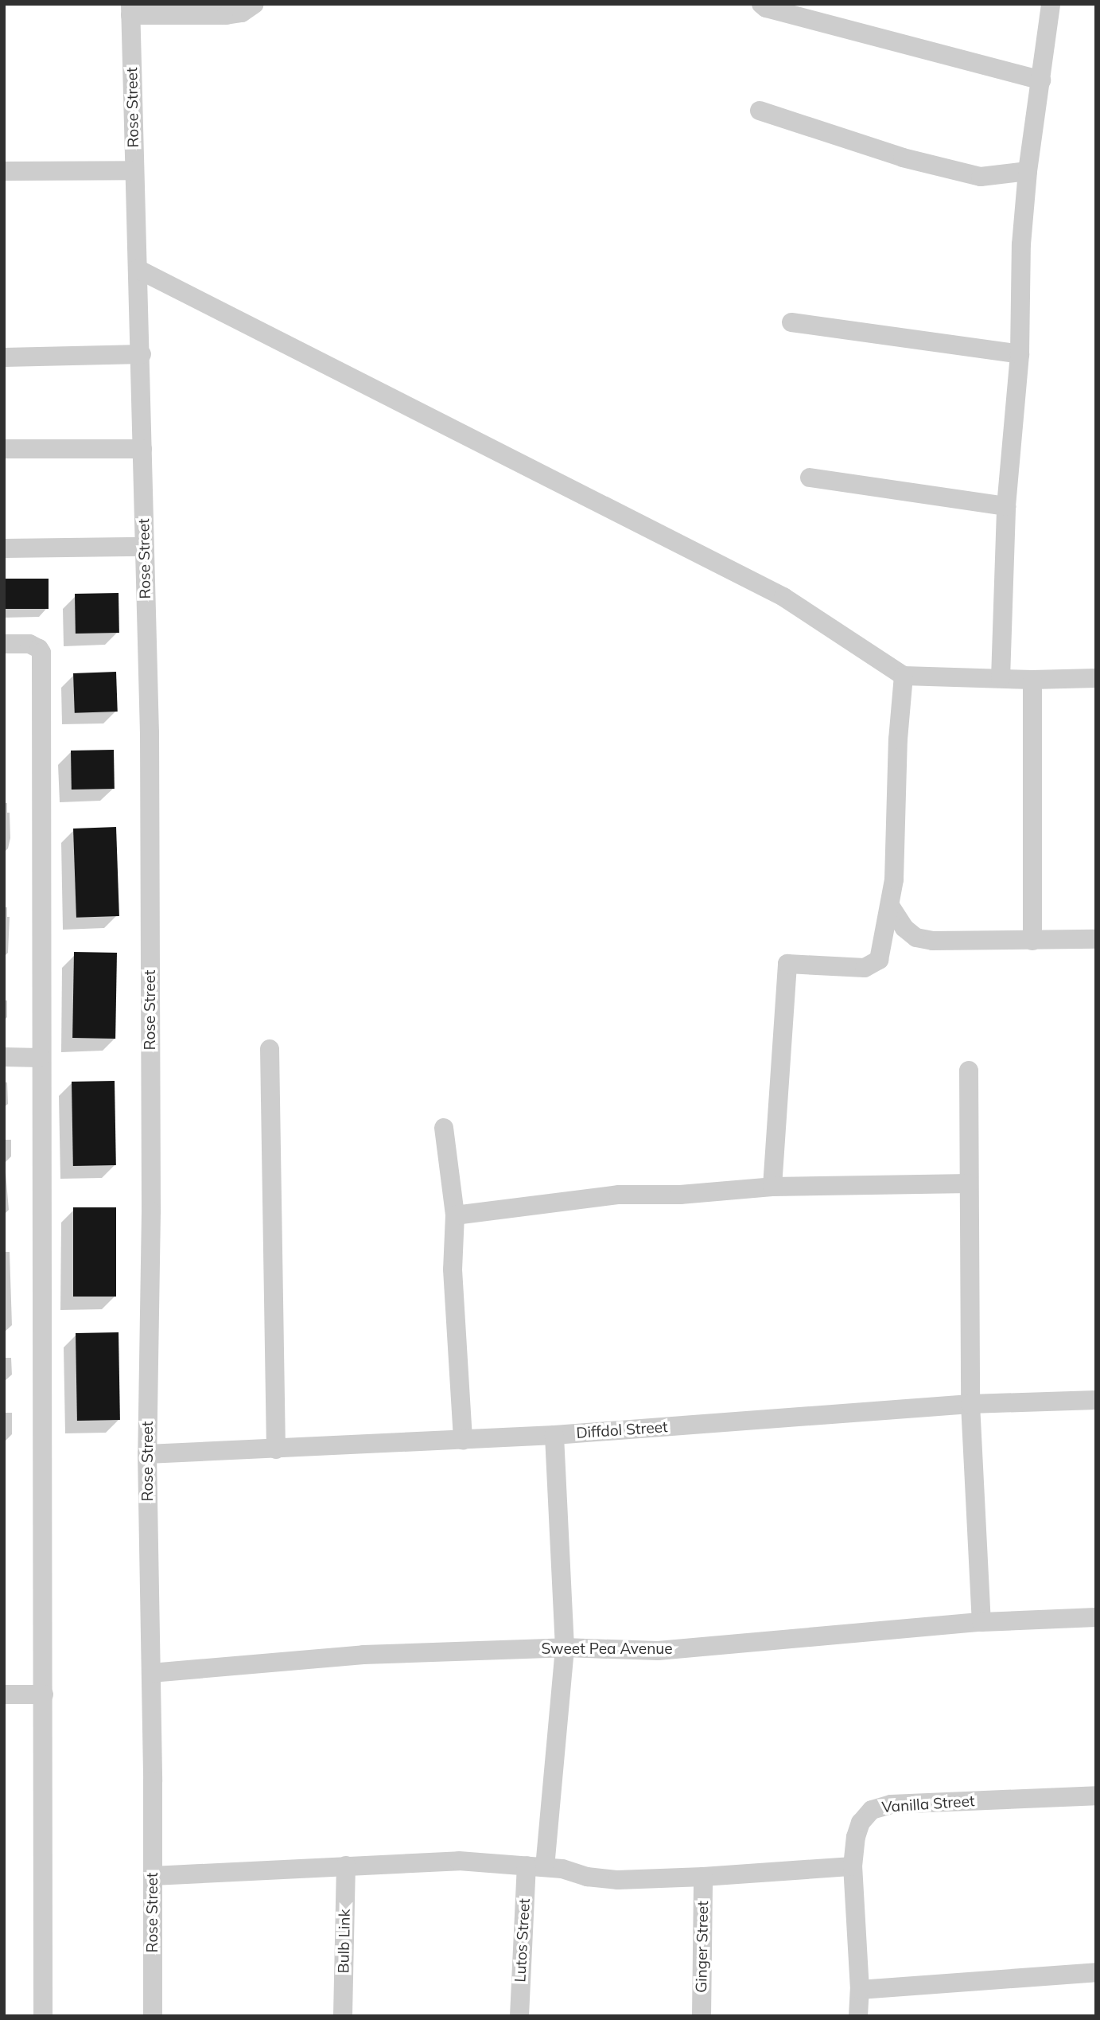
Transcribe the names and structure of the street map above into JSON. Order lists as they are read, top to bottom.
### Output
{
  "streets": {
    "street": [
      "Rose Street",
      "Diffdol Street",
      "Sweet Pea Avenue",
      "Vanilla Street",
      "Lutos Street",
      "Bulb Link",
      "Ginger Street"
    ]
  },
  "crossings": [
    ["Rose Street", "Diffdol Street"],
    ["Rose Street", "Sweet Pea Avenue"],
    ["Diffdol Street", "Lutos Street"],
    ["Sweet Pea Avenue", "Lutos Street"]
  ]
}
